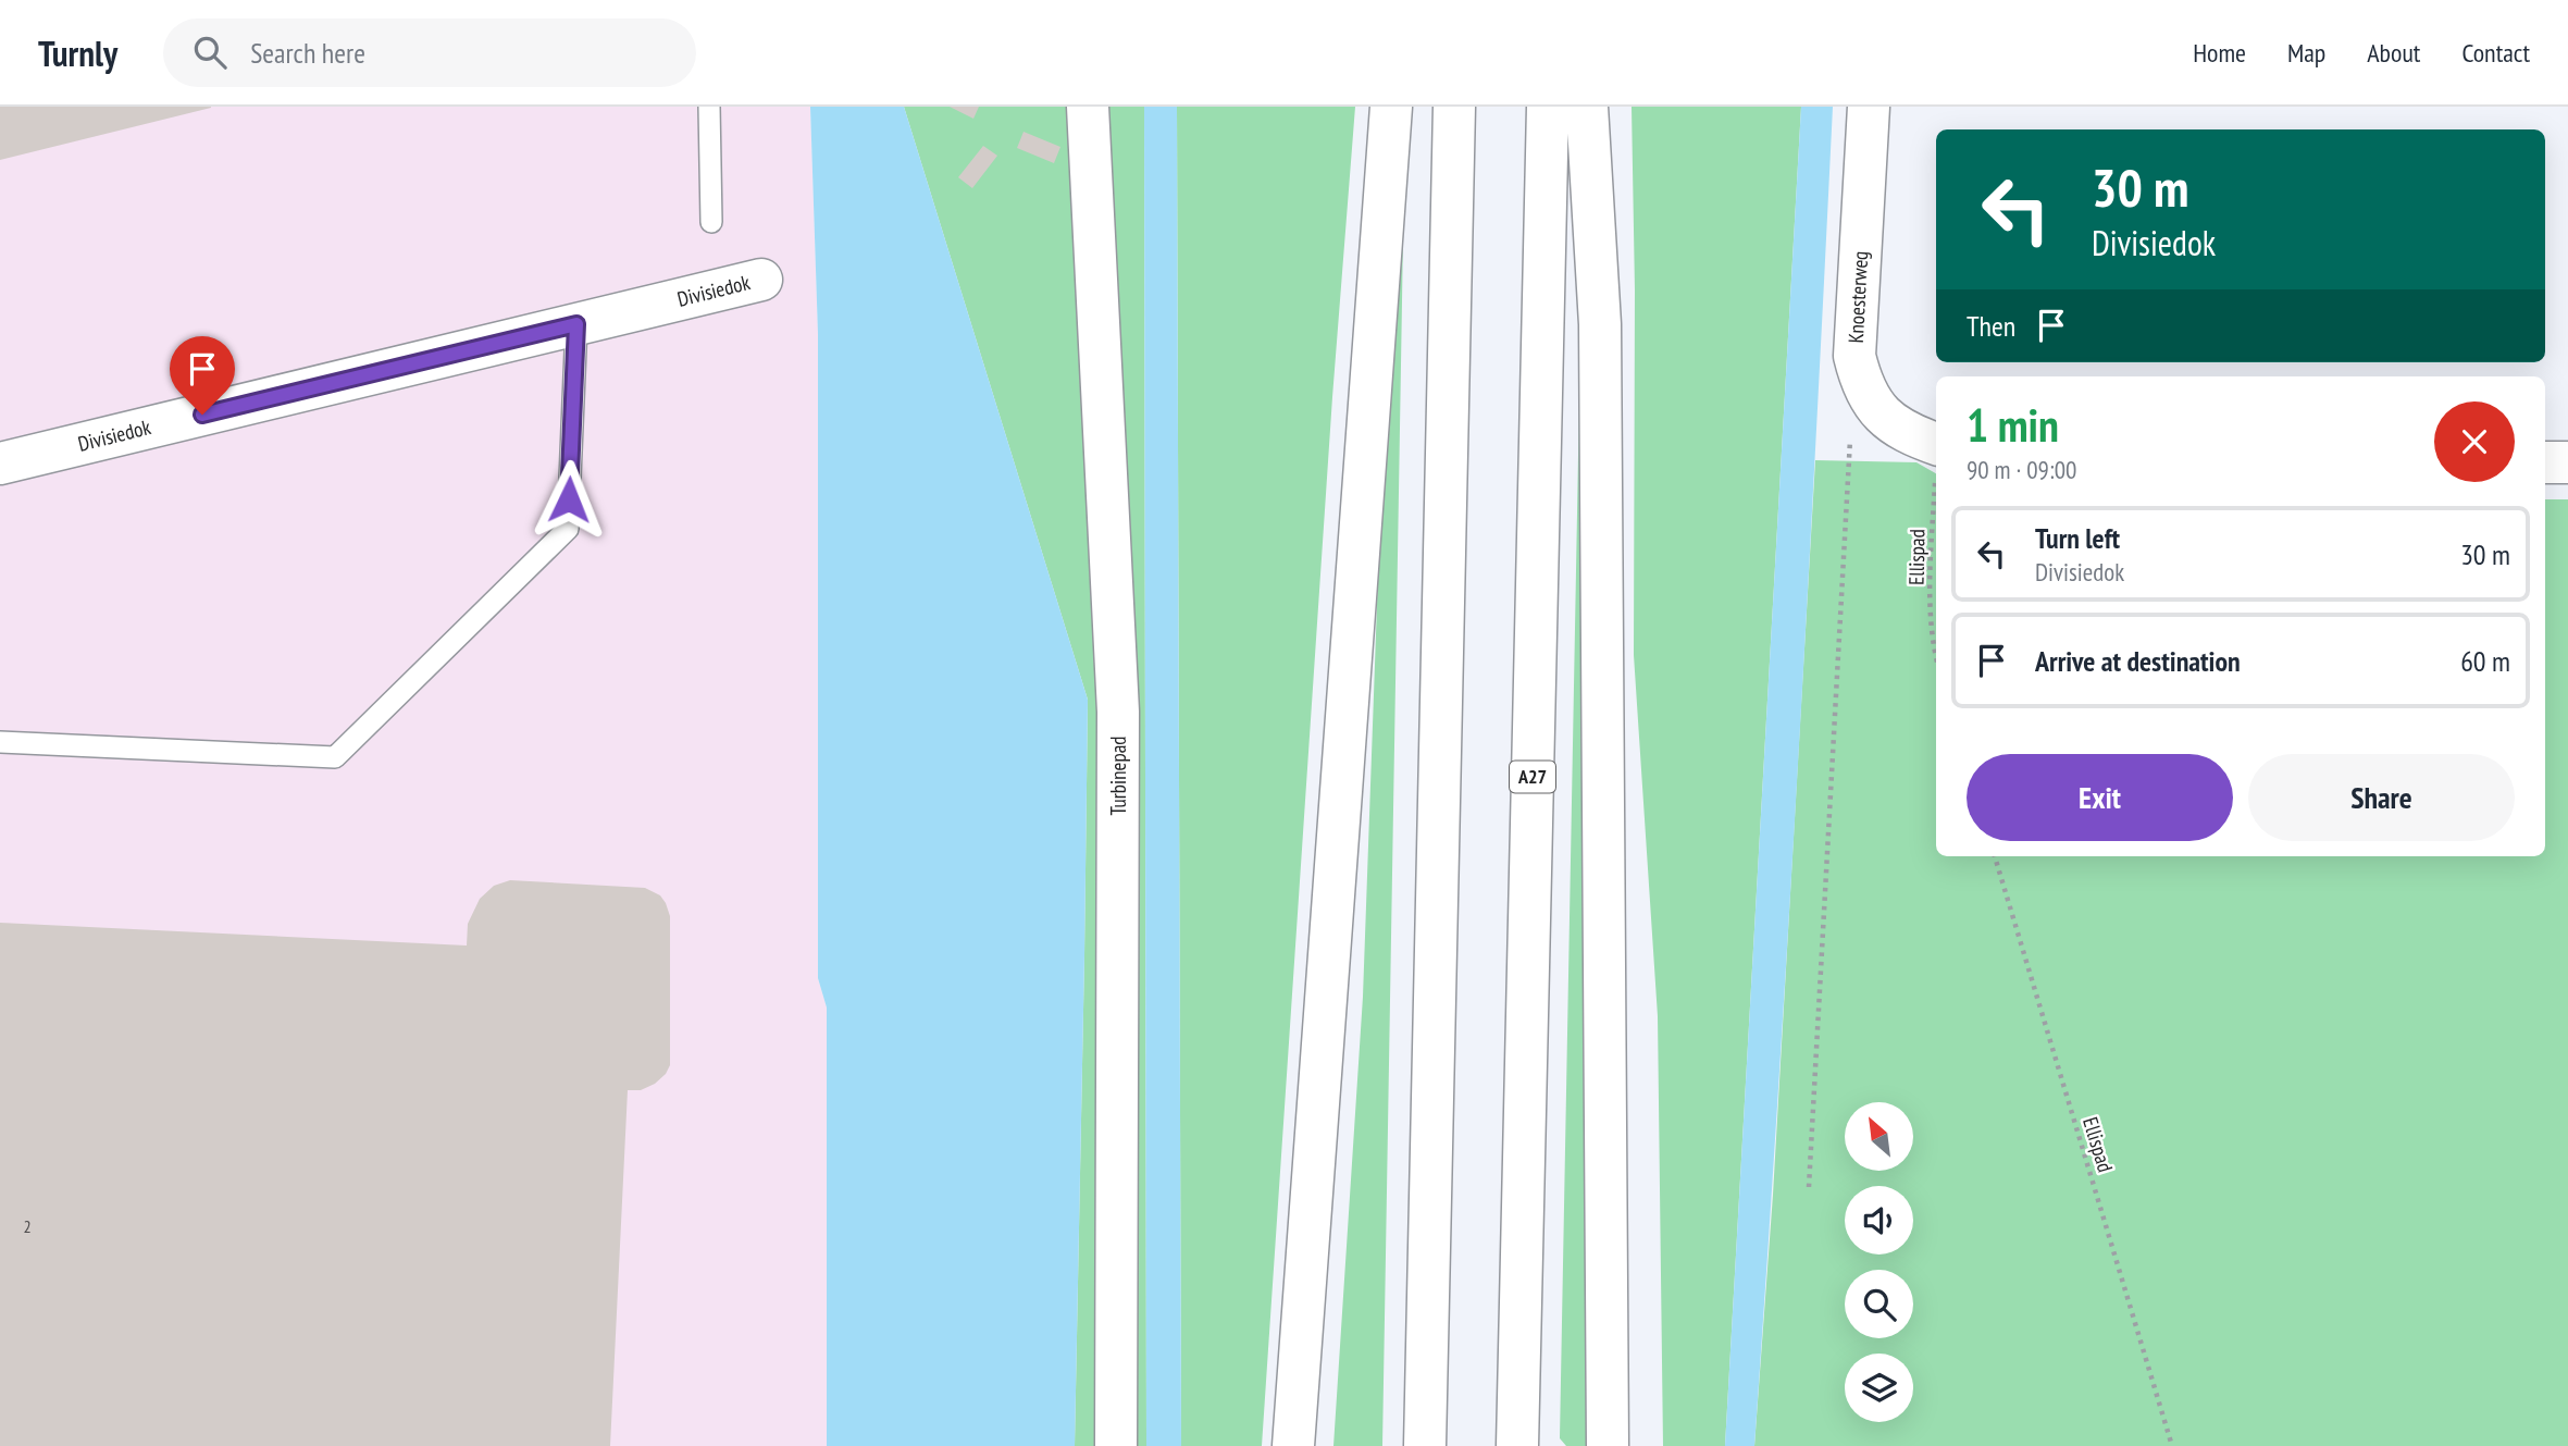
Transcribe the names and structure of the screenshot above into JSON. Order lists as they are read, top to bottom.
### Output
{
  "streets": {
    "main road": [
      "Divisiedok",
      "Knoesterweg",
      "Turbinepad",
      "A27"
    ],
    "path": ["Ellispad"]
  },
  "house_numbers": ["2"],
  "north": "top left",
  "page": {
    "header": "Turnly",
    "search": "Search here",
    "nav": [
      "Home",
      "Map",
      "About",
      "Contact"
    ],
    "turn": ["30 m", "Divisiedok"],
    "then": "Then",
    "heading": ["1 min", "90 m · 09:00"],
    "list": [
      {
        "name": "Turn left",
        "note": "Divisiedok",
        "value": "30 m"
      },
      {
        "name": "Arrive at destination",
        "value": "60 m"
      }
    ],
    "buttons": ["Exit", "Share"]
  }
}
